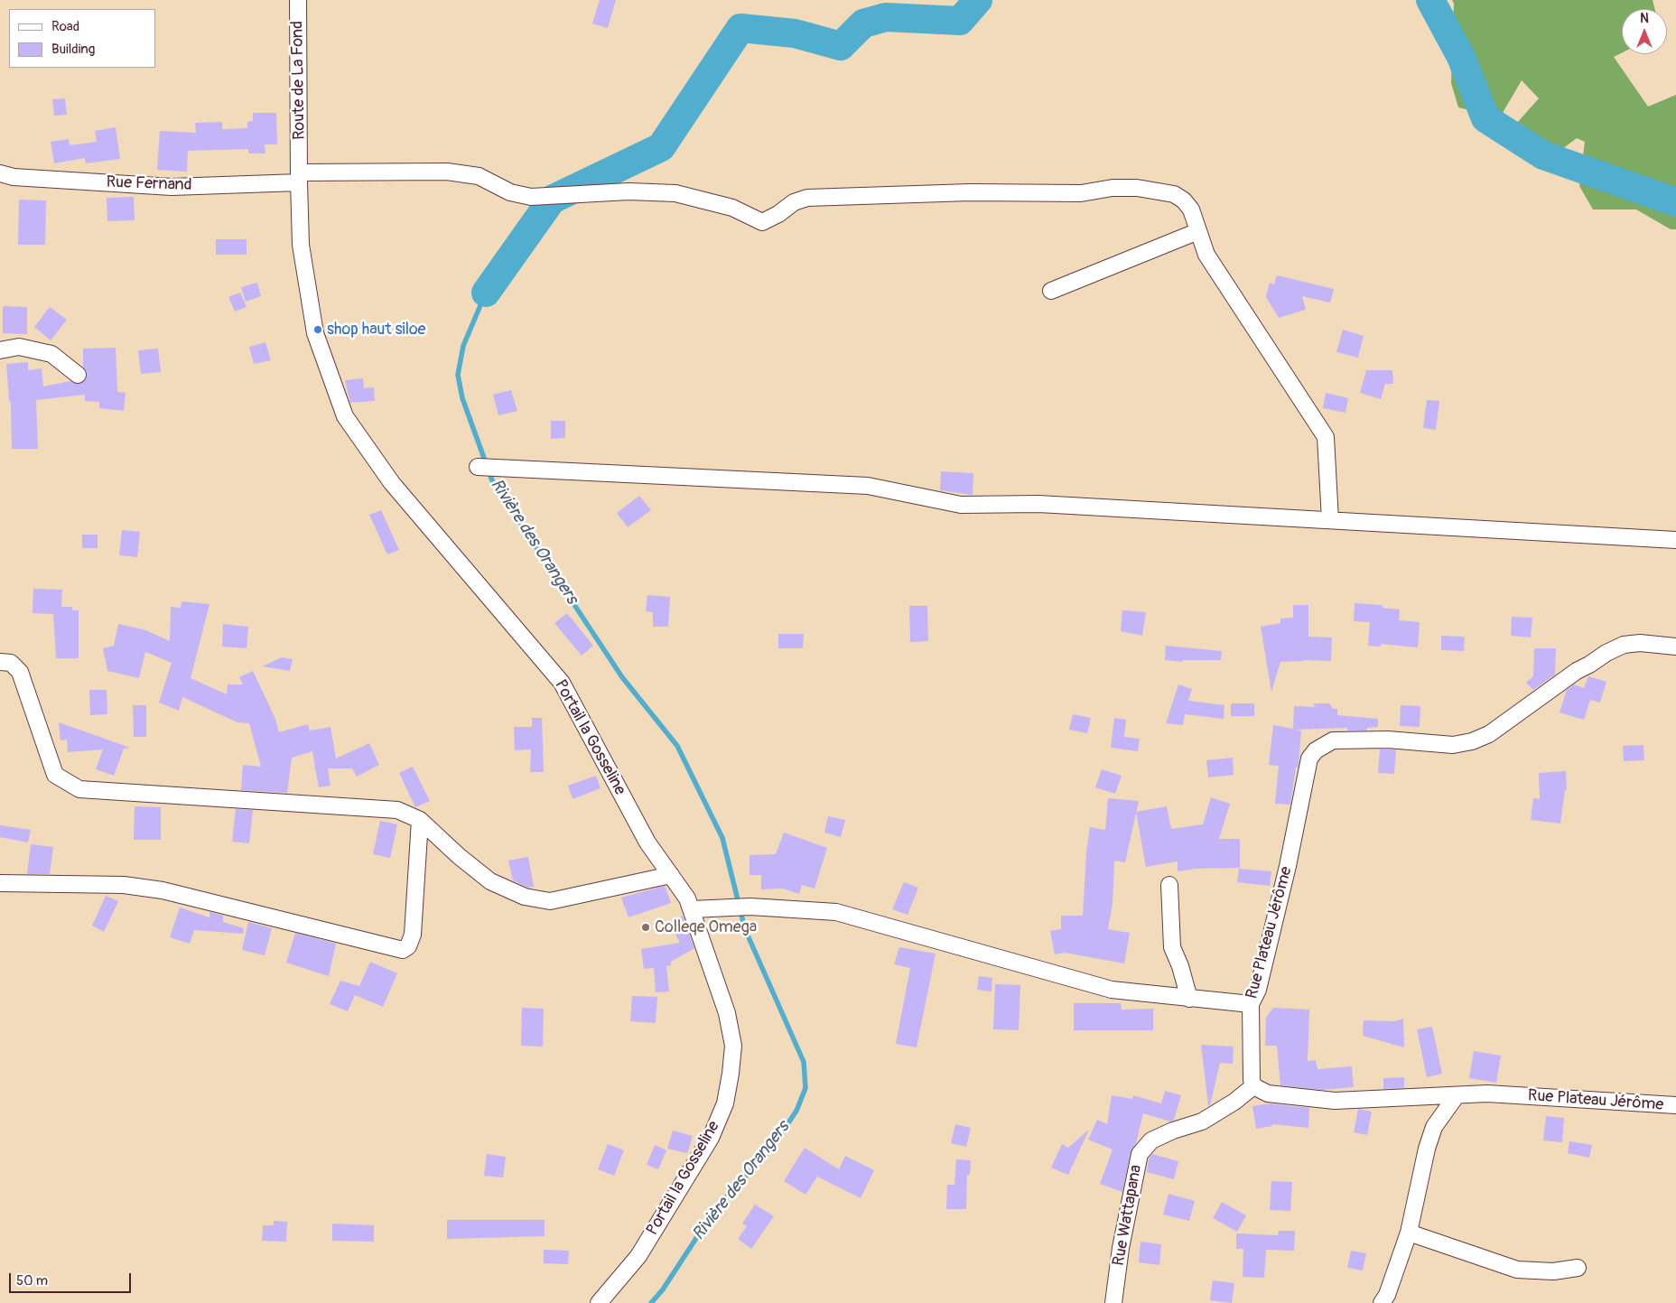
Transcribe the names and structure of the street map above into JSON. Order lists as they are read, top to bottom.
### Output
{
  "streets": {
    "street": [
      "Route de La Fond",
      "Rue Fernand",
      "Portail la Gosseline",
      "Rue Plateau Jérôme",
      "Rue Wattapana"
    ]
  },
  "crossings": [
    ["Route de La Fond", "Rue Fernand"],
    ["Route de La Fond", "Portail la Gosseline"],
    ["Rue Fernand", "Portail la Gosseline"],
    ["Rue Plateau Jérôme", "Rue Wattapana"]
  ],
  "water": ["Rivière des Orangers"],
  "places": ["shop haut siloe", "Colleqe Omega"],
  "legend": ["Road", "Building"],
  "scale_bar": "50 m",
  "north": "top"
}
